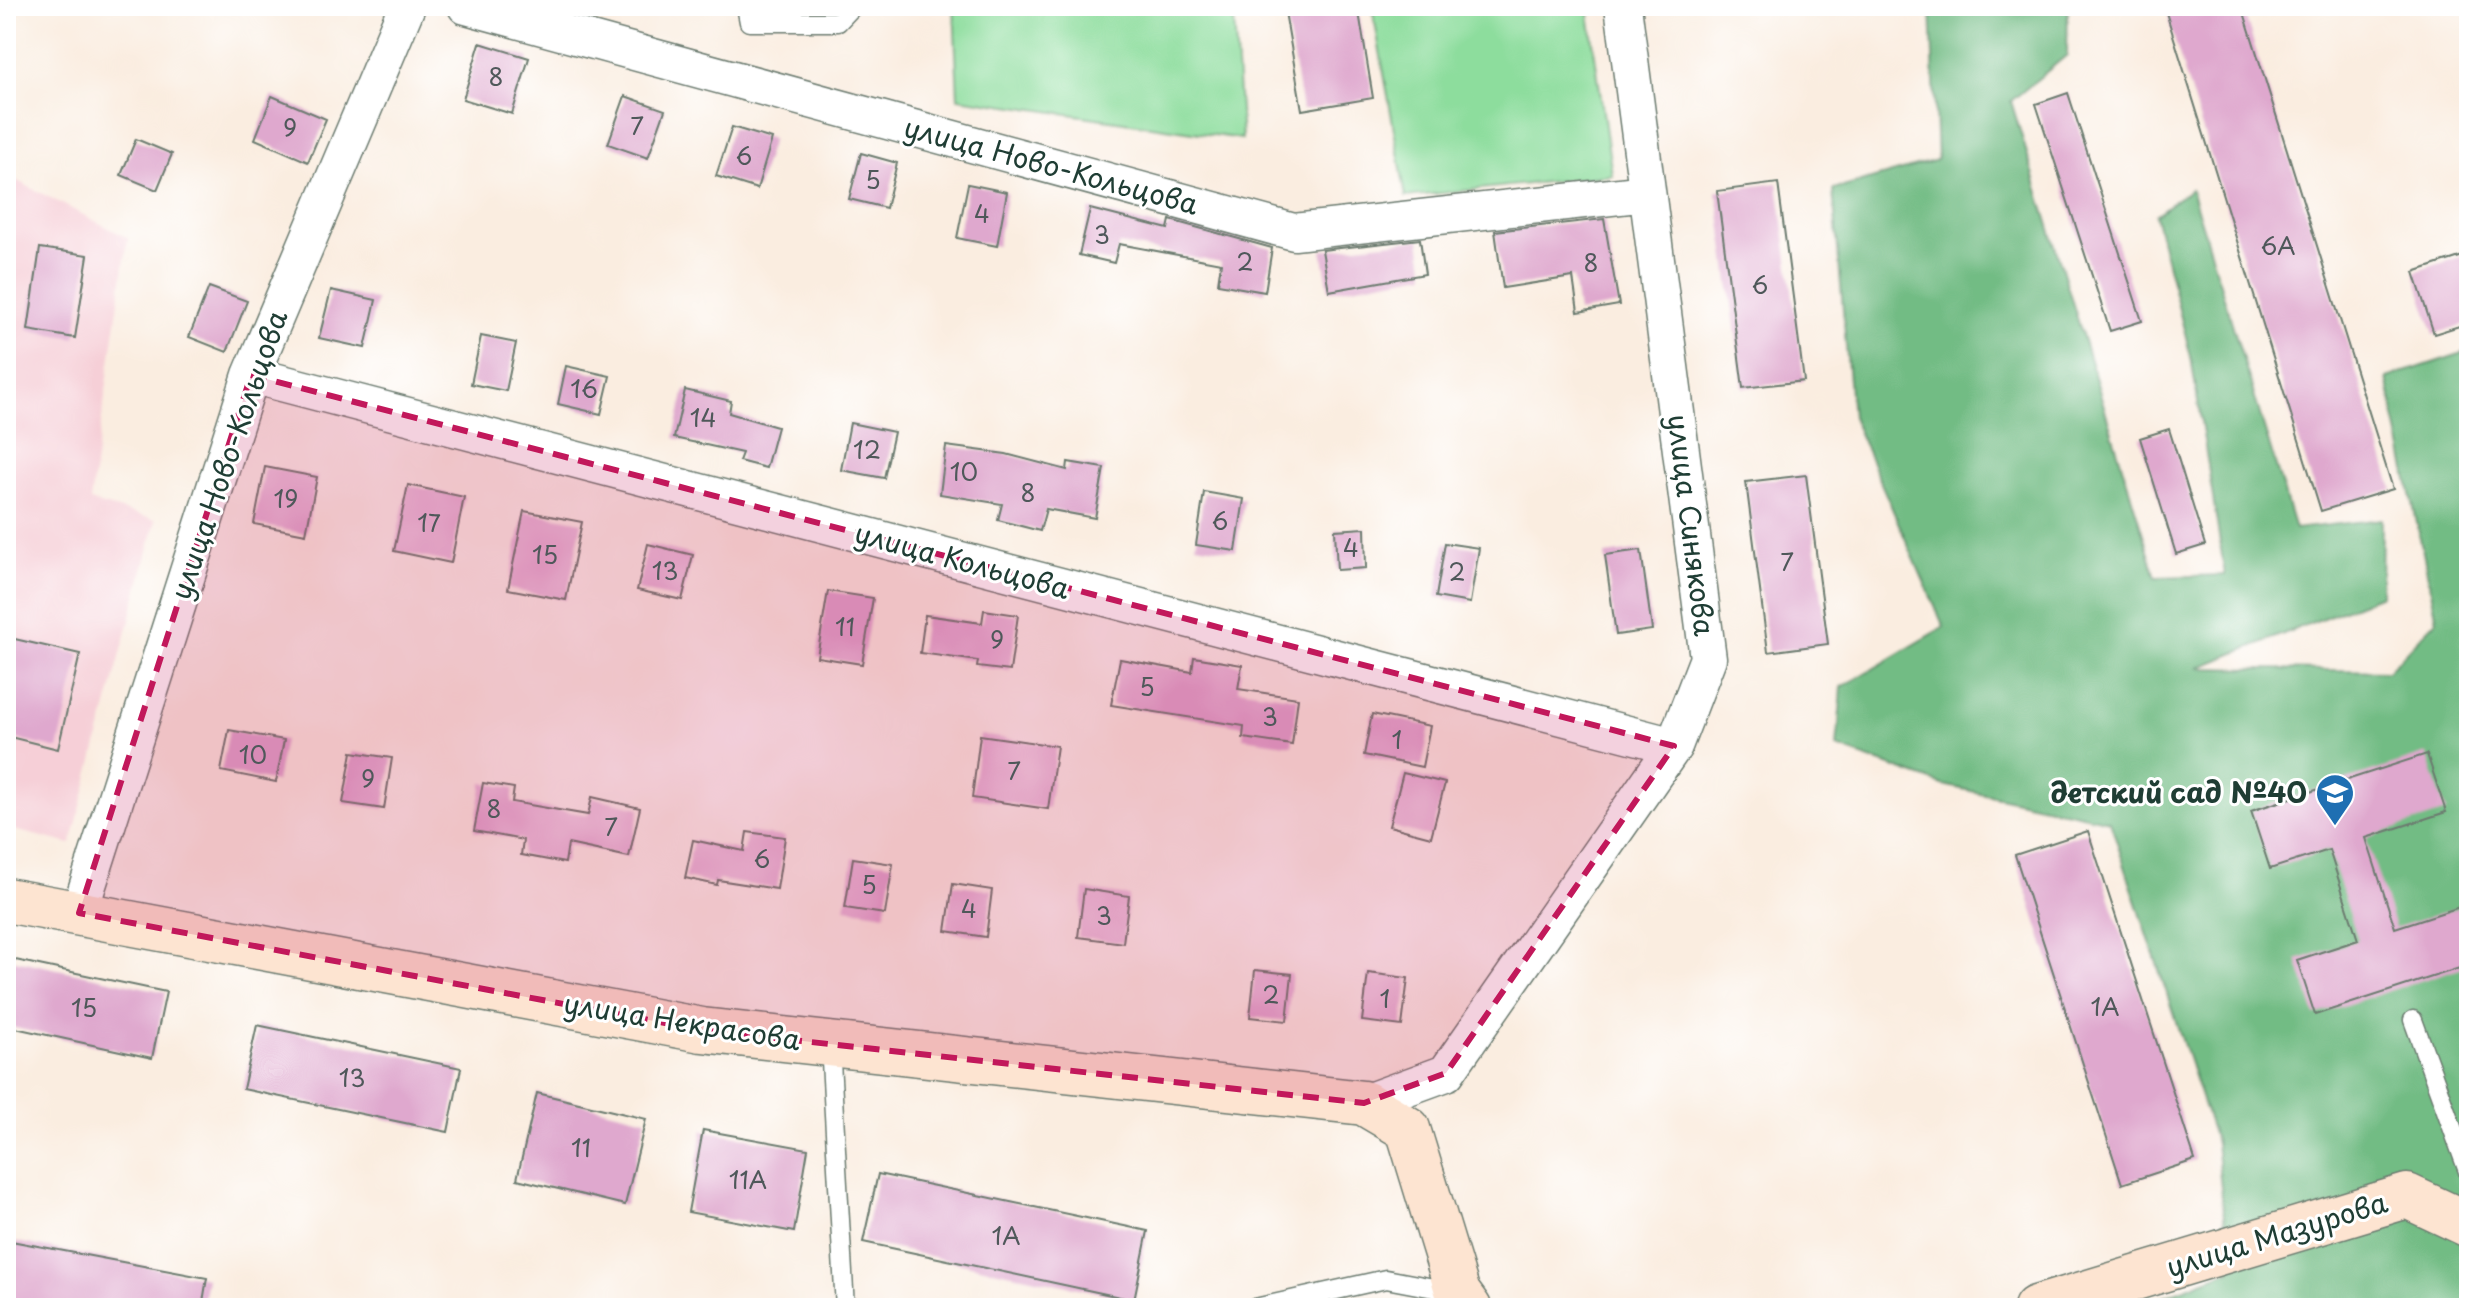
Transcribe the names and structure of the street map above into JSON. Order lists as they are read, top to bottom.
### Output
{
  "streets": {
    "street": [
      "улица Ново-Кольцова",
      "улица Синякова",
      "улица Кольцова",
      "улица Некрасова",
      "улица Мазурова"
    ]
  },
  "crossings": [
    ["улица Ново-Кольцова", "улица Синякова"],
    ["улица Ново-Кольцова", "улица Кольцова"],
    ["улица Ново-Кольцова", "улица Некрасова"],
    ["улица Синякова", "улица Кольцова"],
    ["улица Синякова", "улица Некрасова"]
  ],
  "places": {
    "school or university": ["детский сад №40"]
  },
  "house_numbers": [
    "8",
    "7",
    "9",
    "6",
    "5",
    "4",
    "3",
    "6А",
    "2",
    "8",
    "6",
    "16",
    "14",
    "12",
    "10",
    "8",
    "19",
    "6",
    "17",
    "4",
    "15",
    "7",
    "13",
    "2",
    "11",
    "9",
    "5",
    "3",
    "1",
    "10",
    "7",
    "9",
    "8",
    "7",
    "6",
    "5",
    "4",
    "3",
    "2",
    "1",
    "1А",
    "15",
    "13",
    "11",
    "11А",
    "1А"
  ]
}
